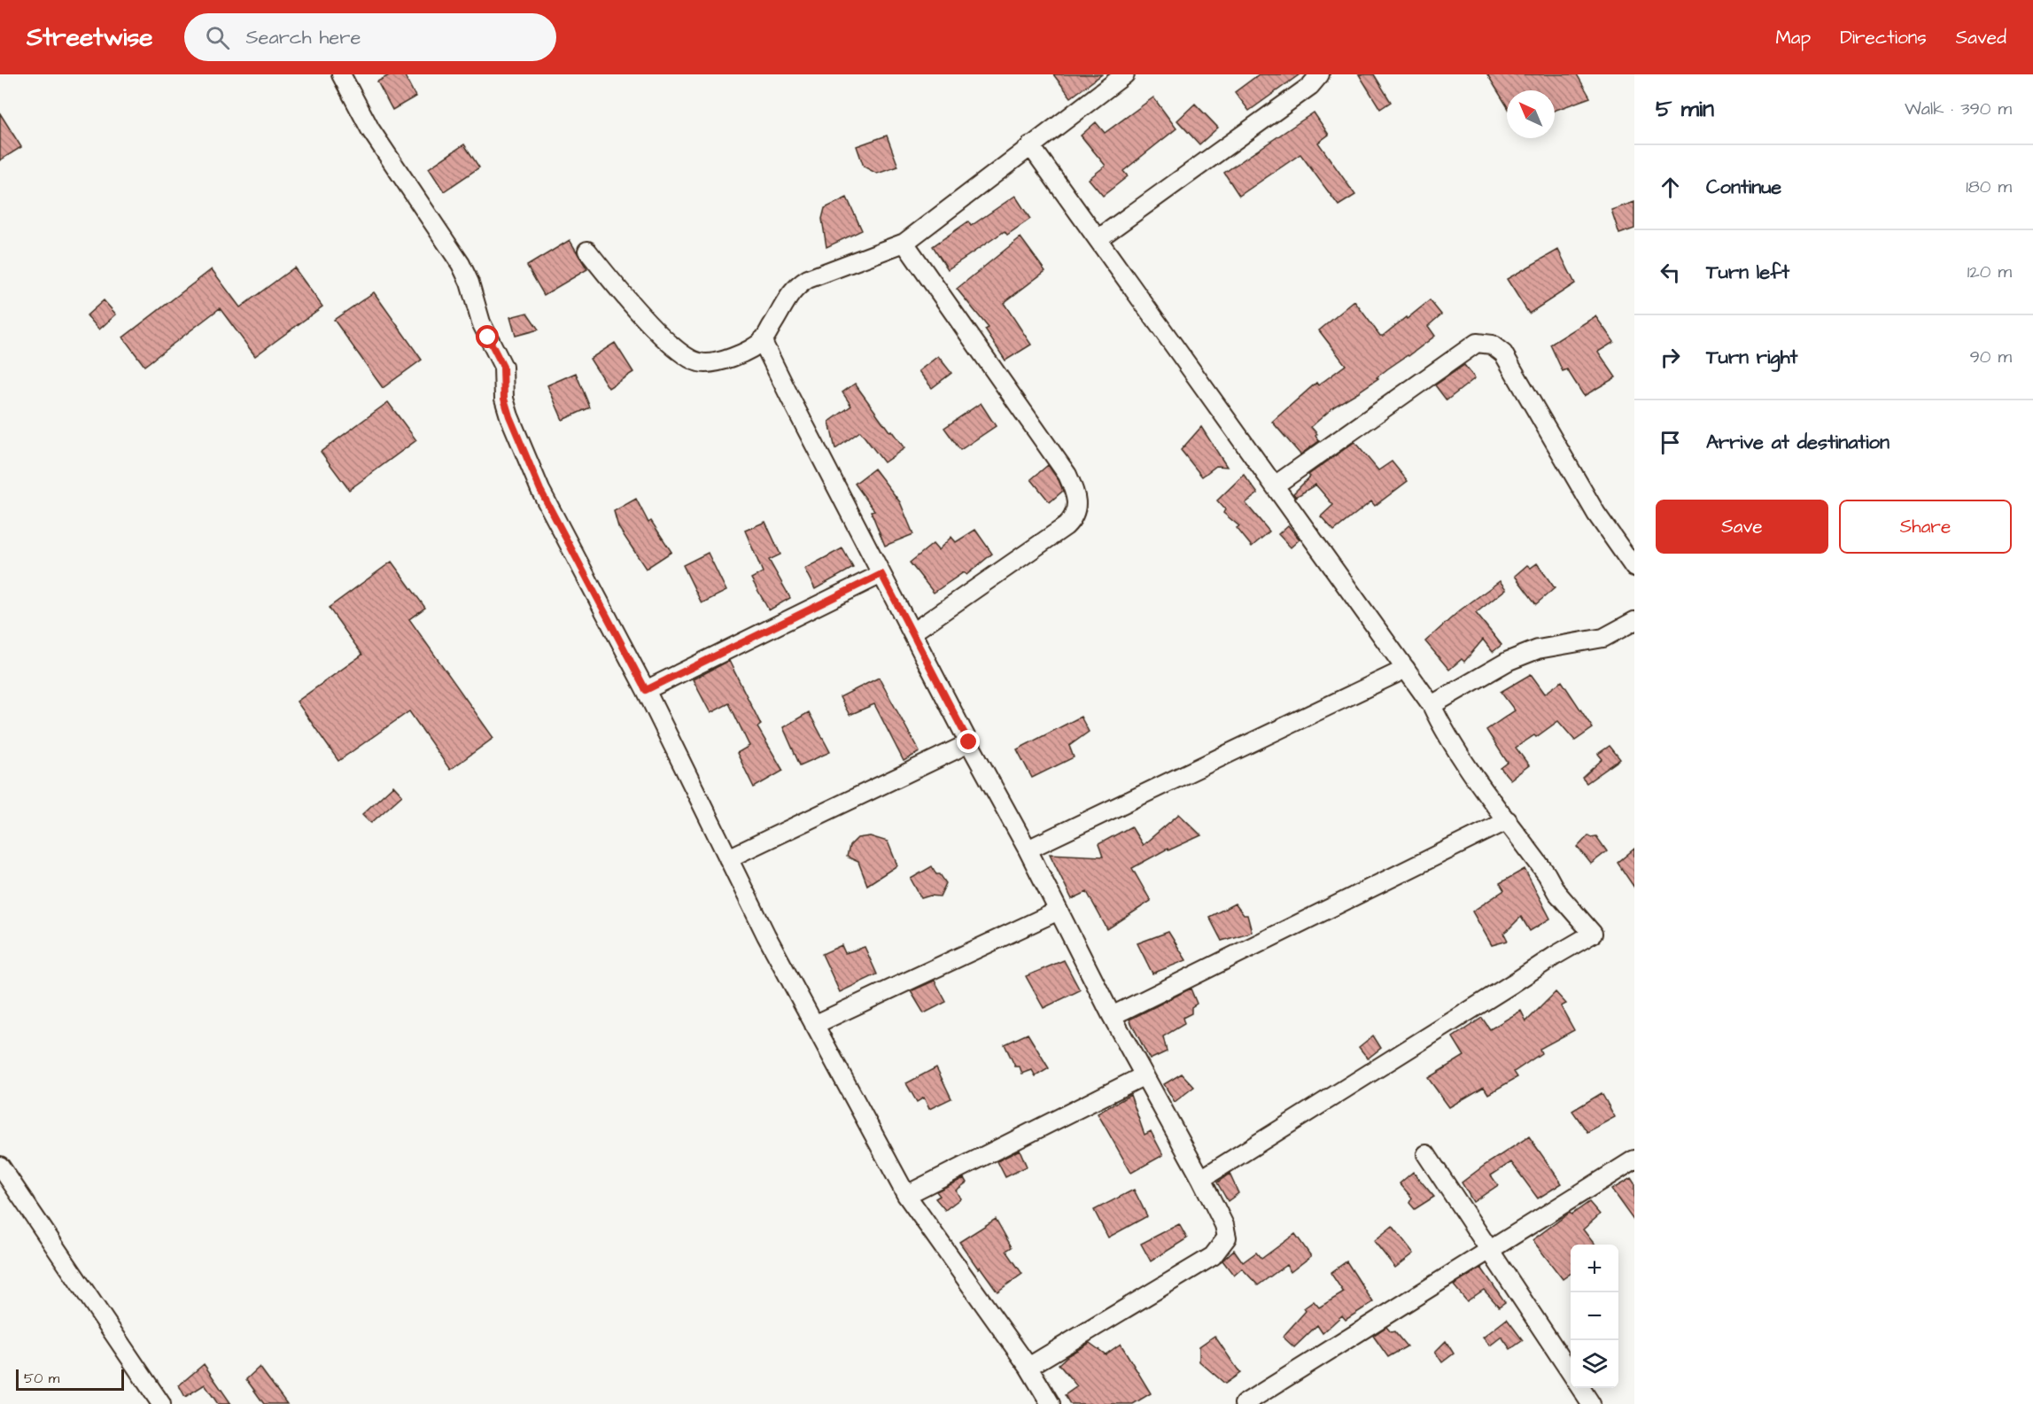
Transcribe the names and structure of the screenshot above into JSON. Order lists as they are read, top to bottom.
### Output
{
  "scale_bar": "50 m",
  "north": "top left",
  "page": {
    "header": "Streetwise",
    "search": "Search here",
    "nav": ["Map", "Directions", "Saved"],
    "heading": ["5 min", "Walk · 390 m"],
    "list": [
      ["Continue", "180 m"],
      ["Turn left", "120 m"],
      ["Turn right", "90 m"],
      "Arrive at destination"
    ],
    "buttons": ["Save", "Share"],
    "map_buttons": ["+", "−"],
    "scale": "50 m"
  }
}
